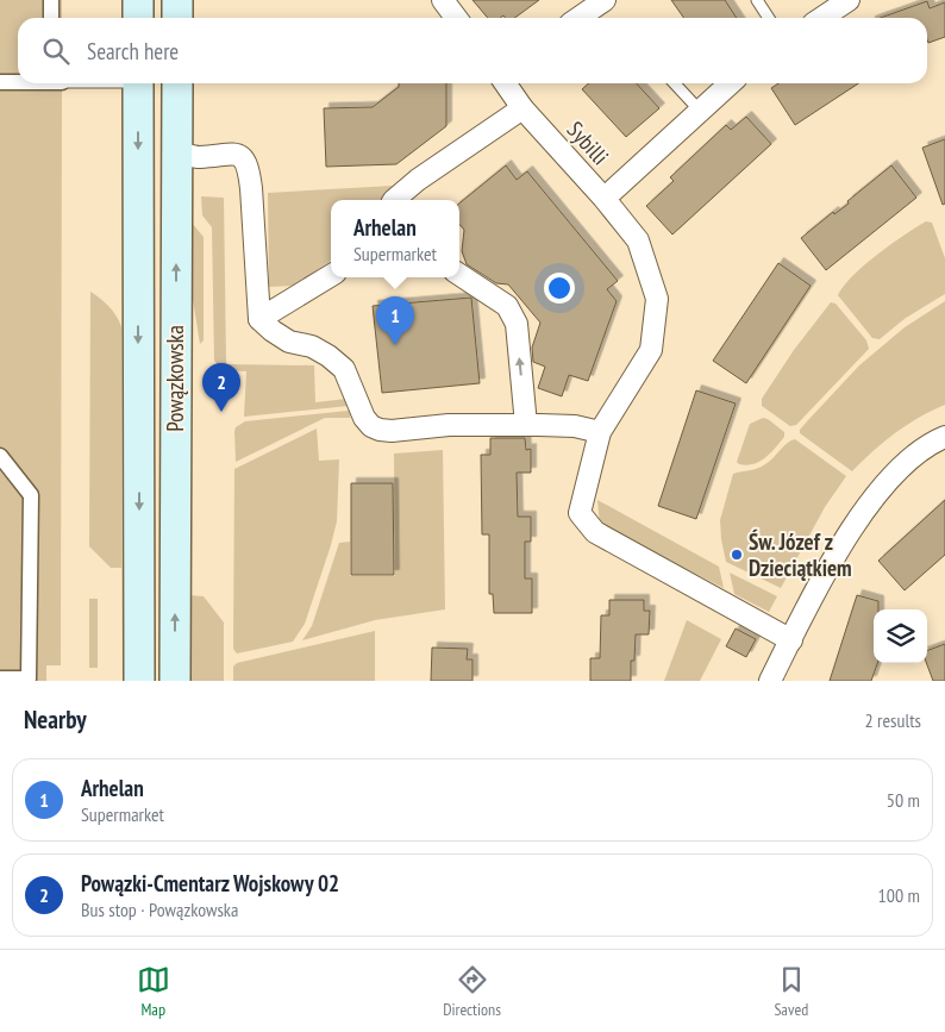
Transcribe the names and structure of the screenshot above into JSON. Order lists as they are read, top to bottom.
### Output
{
  "streets": {
    "main road": ["Powązkowska"],
    "street": ["Sybilli"]
  },
  "places": ["Św. Józef z Dzieciątkiem"],
  "page": {
    "search": "Search here",
    "popup": ["Arhelan", "Supermarket"],
    "pins": ["1", "2"],
    "heading": ["Nearby", "2 results"],
    "list": [
      {
        "mark": "1",
        "name": "Arhelan",
        "note": "Supermarket",
        "value": "50 m"
      },
      {
        "mark": "2",
        "name": "Powązki-Cmentarz Wojskowy 02",
        "note": "Bus stop · Powązkowska",
        "value": "100 m"
      }
    ],
    "nav": ["Map", "Directions", "Saved"]
  }
}
